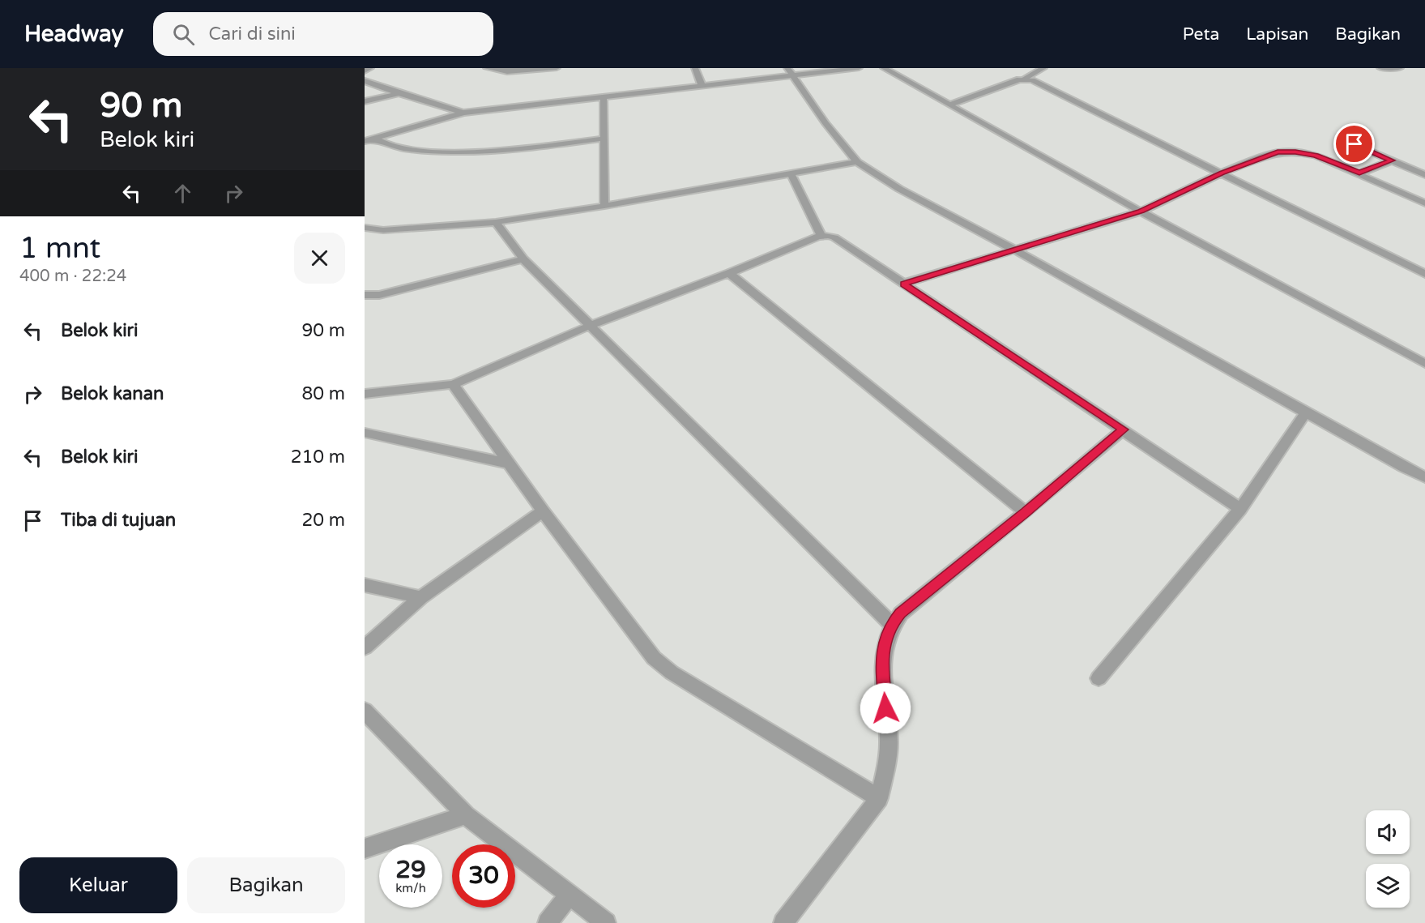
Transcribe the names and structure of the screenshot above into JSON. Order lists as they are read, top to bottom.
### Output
{
  "page": {
    "header": "Headway",
    "search": "Cari di sini",
    "nav": ["Peta", "Lapisan", "Bagikan"],
    "turn": ["90 m", "Belok kiri"],
    "heading": ["1 mnt", "400 m · 22:24"],
    "list": [
      {
        "name": "Belok kiri",
        "value": "90 m"
      },
      {
        "name": "Belok kanan",
        "value": "80 m"
      },
      {
        "name": "Belok kiri",
        "value": "210 m"
      },
      {
        "name": "Tiba di tujuan",
        "value": "20 m"
      }
    ],
    "speed": "29 km/h",
    "limit": "30",
    "buttons": ["Keluar", "Bagikan"]
  }
}
